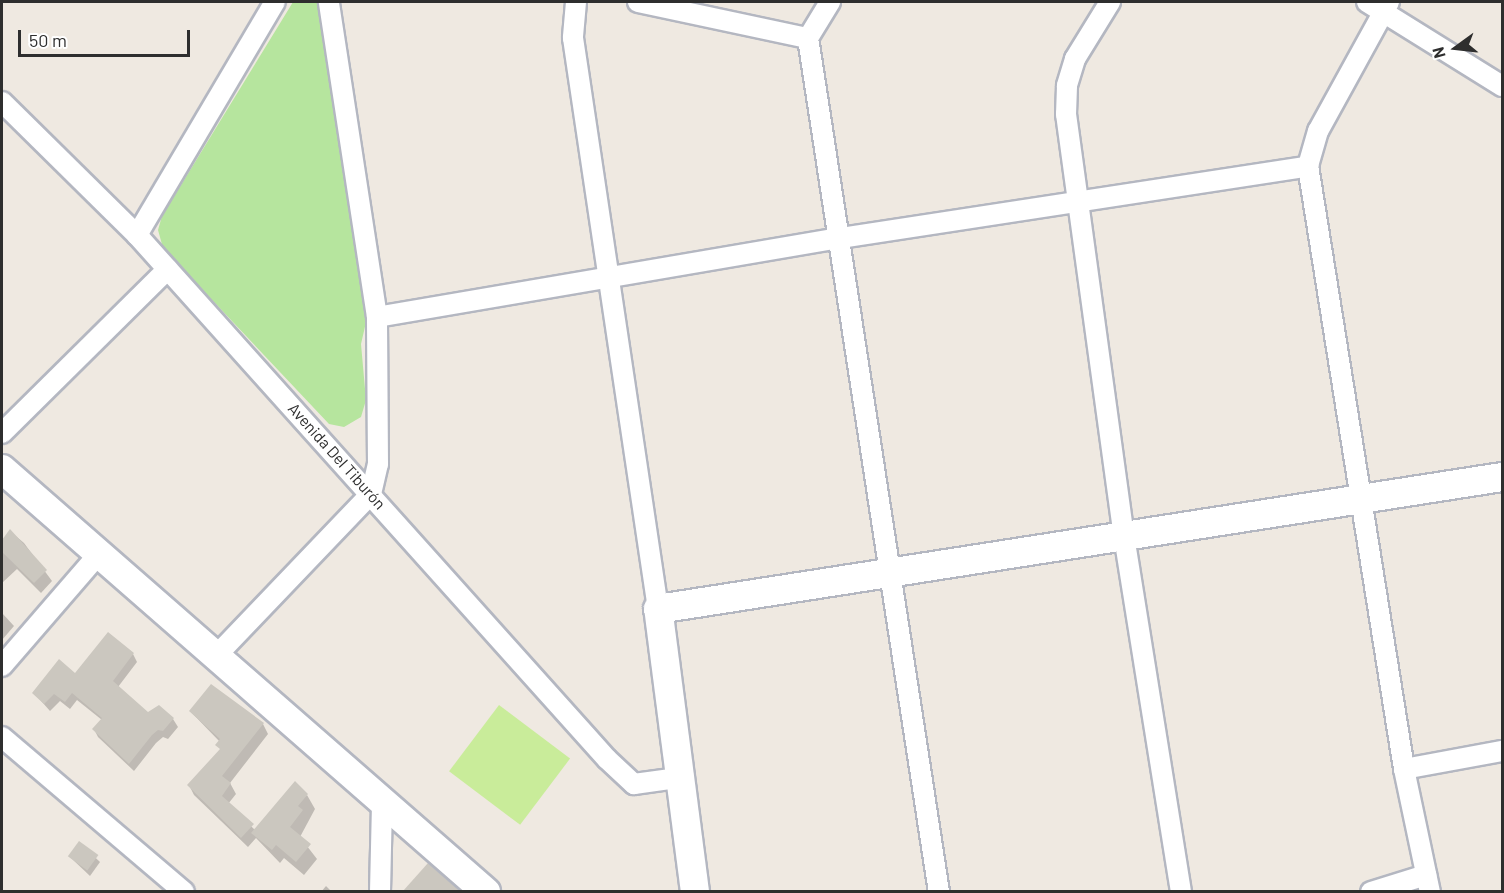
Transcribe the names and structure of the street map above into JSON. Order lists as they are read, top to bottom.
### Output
{
  "streets": {
    "street": ["Avenida Del Tiburón"]
  },
  "scale_bar": "50 m",
  "north": "left"
}
